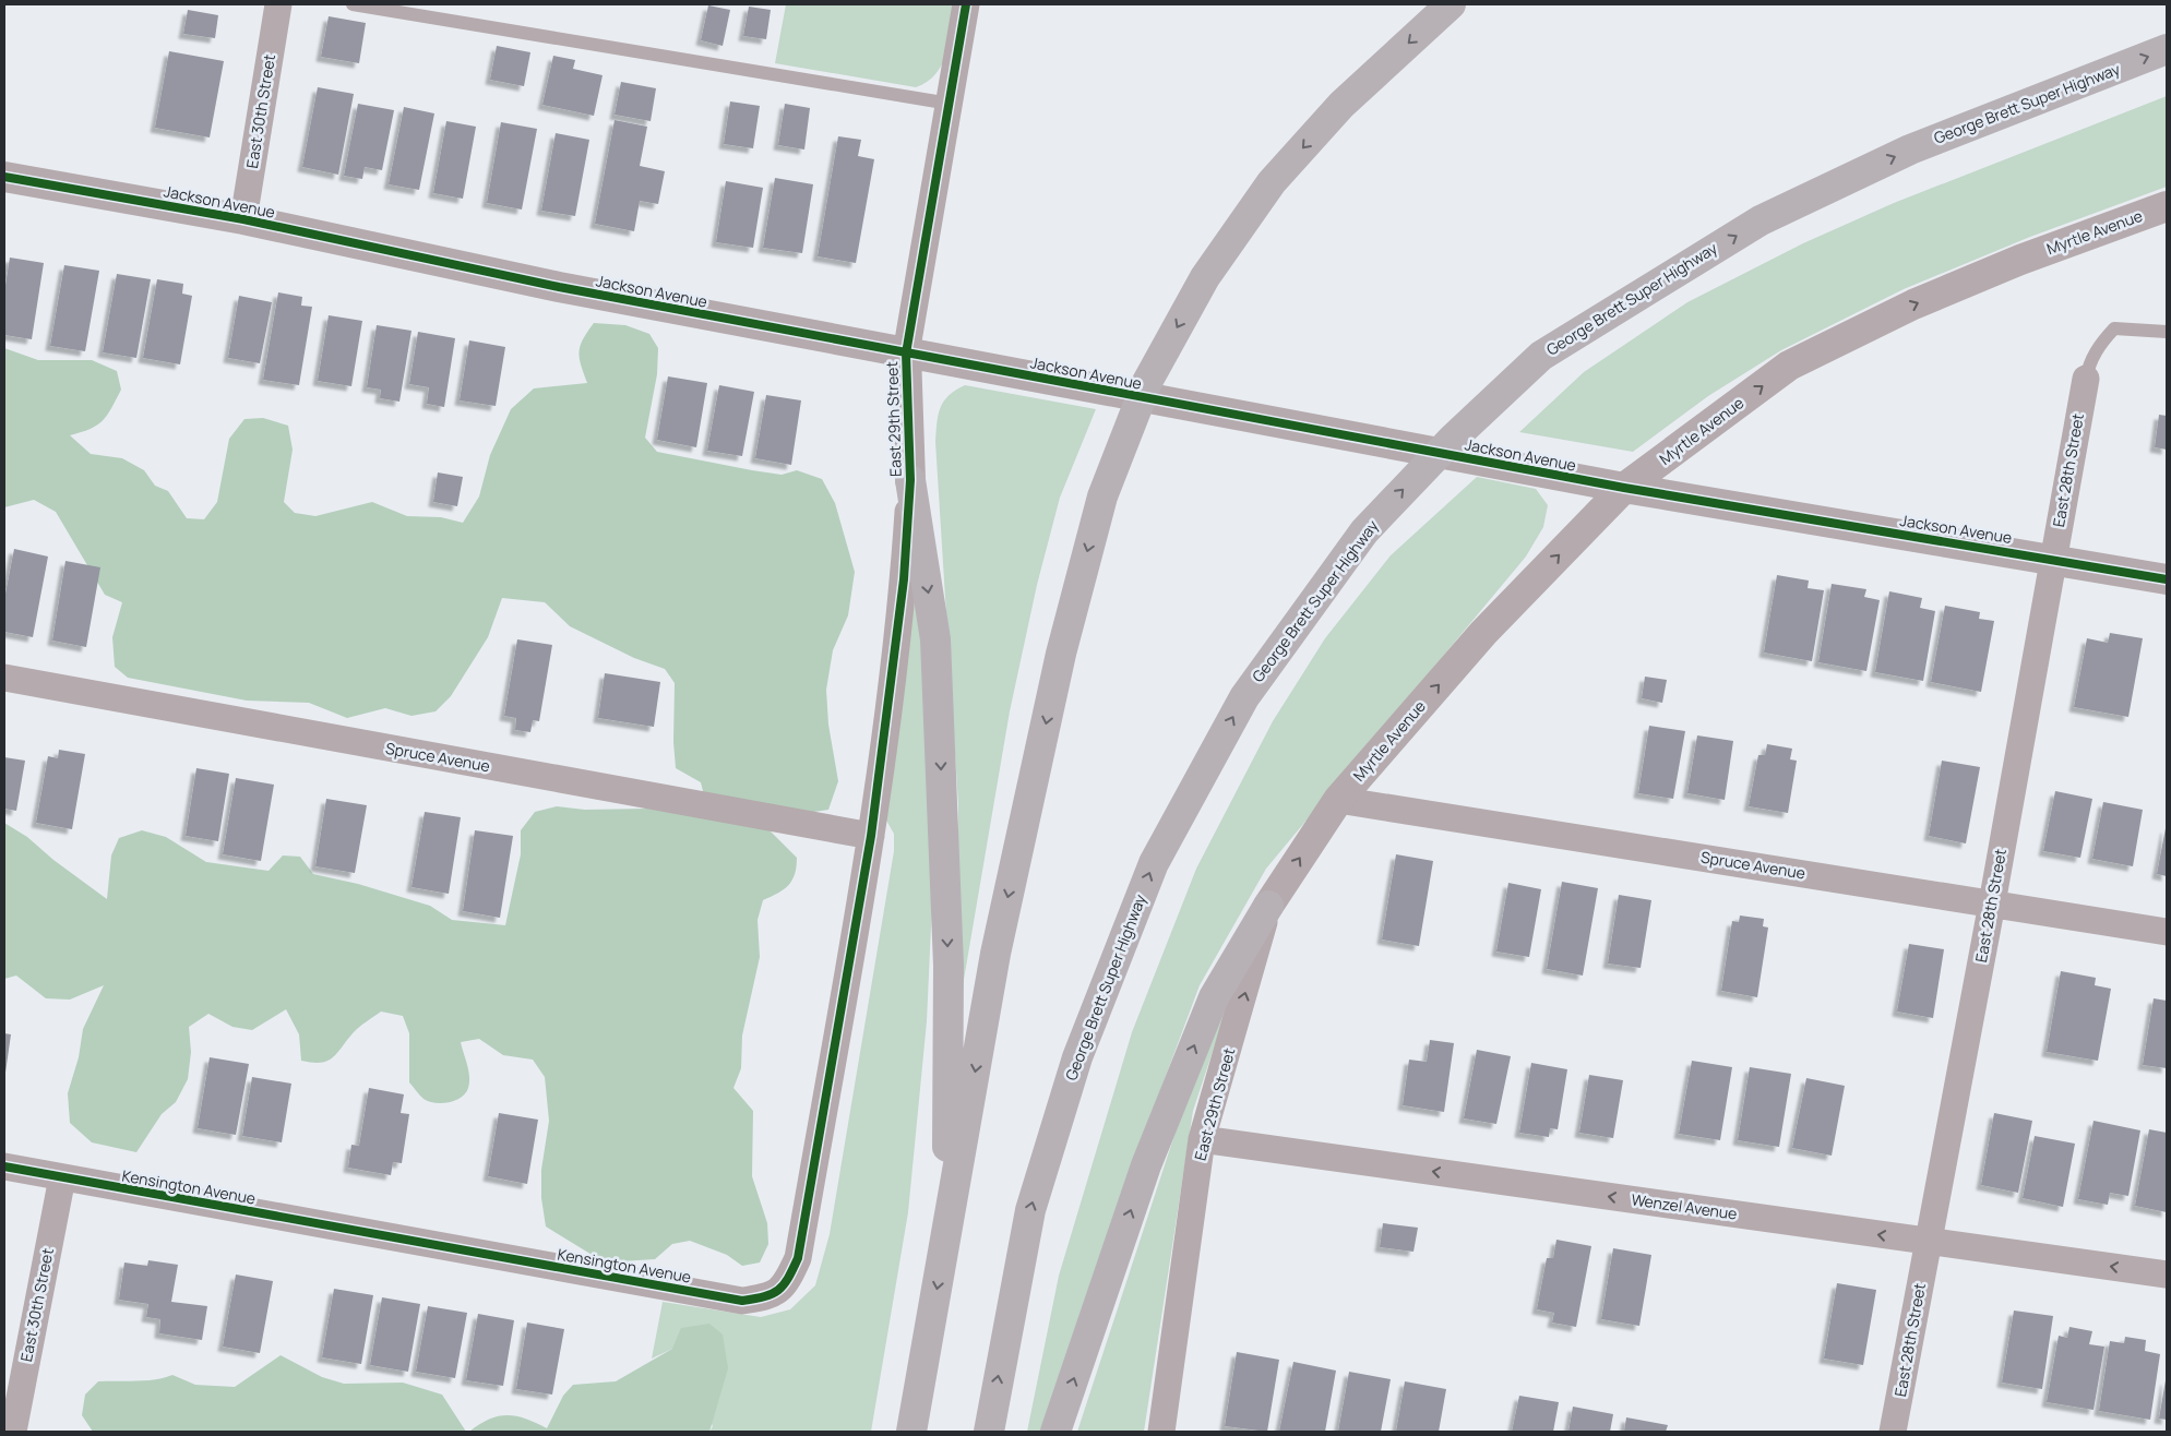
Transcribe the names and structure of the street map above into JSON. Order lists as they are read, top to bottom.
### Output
{
  "streets": {
    "highway": ["George Brett Super Highway"],
    "street": [
      "East 30th Street",
      "Jackson Avenue",
      "Myrtle Avenue",
      "East 29th Street",
      "East 28th Street",
      "Spruce Avenue",
      "Kensington Avenue",
      "Wenzel Avenue"
    ]
  },
  "crossings": [
    ["East 30th Street", "Jackson Avenue"],
    ["East 30th Street", "Kensington Avenue"],
    ["Jackson Avenue", "Myrtle Avenue"],
    ["Jackson Avenue", "East 29th Street"],
    ["Jackson Avenue", "East 28th Street"],
    ["Myrtle Avenue", "East 29th Street"],
    ["Myrtle Avenue", "Spruce Avenue"],
    ["East 29th Street", "Spruce Avenue"],
    ["East 29th Street", "Kensington Avenue"],
    ["East 29th Street", "Wenzel Avenue"],
    ["East 28th Street", "Spruce Avenue"],
    ["East 28th Street", "Wenzel Avenue"],
    ["Spruce Avenue", "Kensington Avenue"]
  ],
  "one_way": ["Myrtle Avenue", "Wenzel Avenue"]
}
